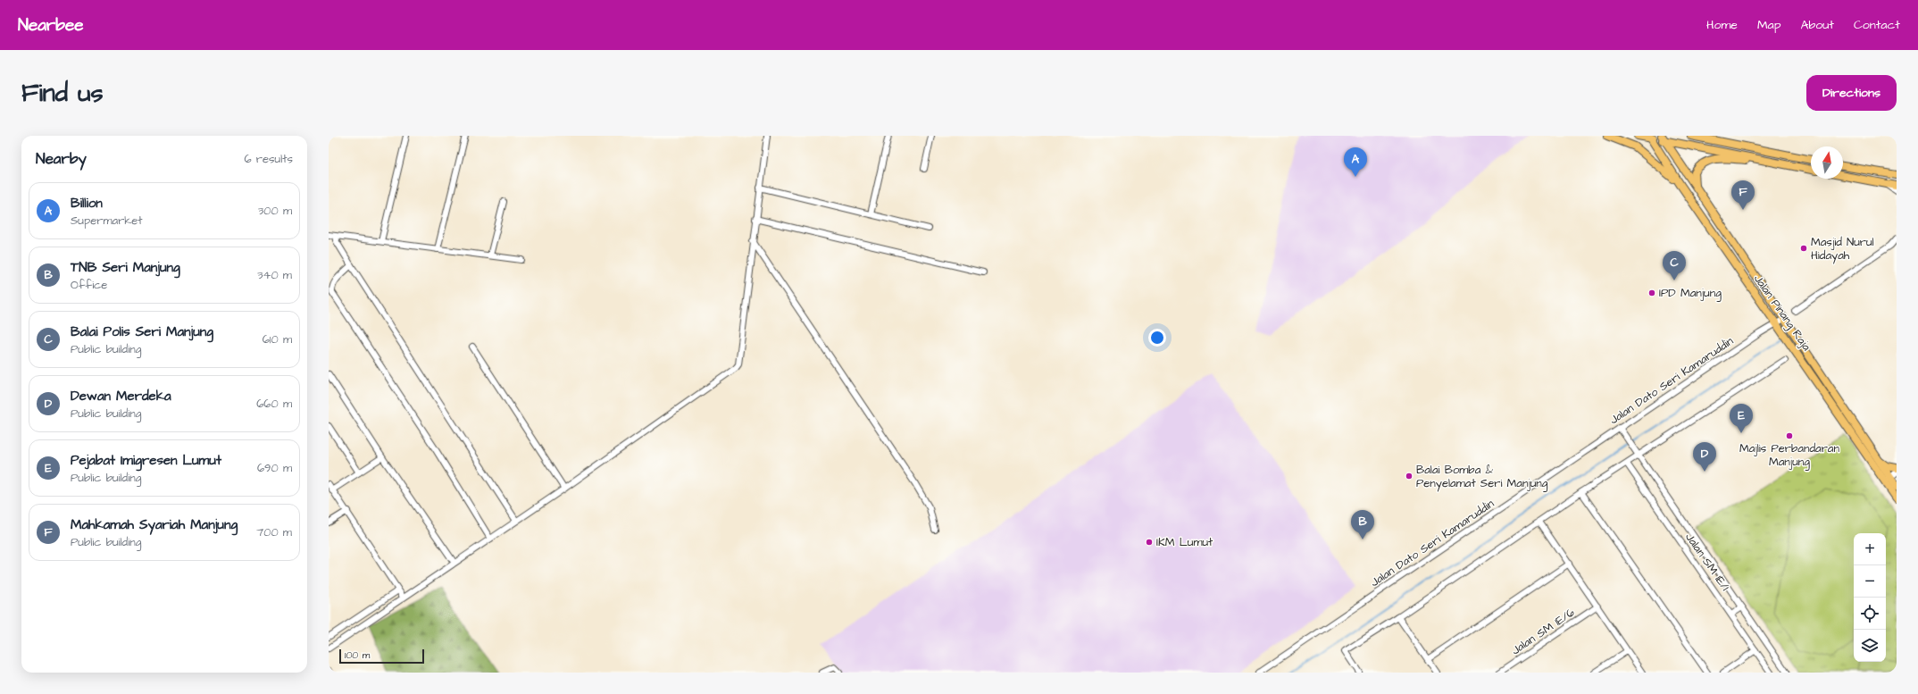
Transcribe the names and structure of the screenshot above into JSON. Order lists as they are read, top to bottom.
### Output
{
  "streets": {
    "main road": ["Jalan Pinang Raja"],
    "street": ["Jalan Dato Seri Kamaruddin", "Jalan SM 1E/1", "Jalan SM 1E/6"]
  },
  "crossings": [
    ["Jalan Pinang Raja", "Jalan Dato Seri Kamaruddin"]
  ],
  "places": [
    "Masjid Nurul Hidayah",
    "IPD Manjung",
    "Majlis Perbandaran Manjung",
    "Balai Bomba & Penyelamat Seri Manjung",
    "IKM Lumut"
  ],
  "scale_bar": "100 m",
  "north": "top",
  "page": {
    "header": "Nearbee",
    "nav": [
      "Home",
      "Map",
      "About",
      "Contact"
    ],
    "buttons": "Directions",
    "title": "Find us",
    "heading": ["Nearby", "6 results"],
    "pins": [
      "A",
      "F",
      "C",
      "E",
      "D",
      "B"
    ],
    "list": [
      {
        "mark": "A",
        "name": "Billion",
        "note": "Supermarket",
        "value": "300 m"
      },
      {
        "mark": "B",
        "name": "TNB Seri Manjung",
        "note": "Office",
        "value": "340 m"
      },
      {
        "mark": "C",
        "name": "Balai Polis Seri Manjung",
        "note": "Public building",
        "value": "610 m"
      },
      {
        "mark": "D",
        "name": "Dewan Merdeka",
        "note": "Public building",
        "value": "660 m"
      },
      {
        "mark": "E",
        "name": "Pejabat Imigresen Lumut",
        "note": "Public building",
        "value": "690 m"
      },
      {
        "mark": "F",
        "name": "Mahkamah Syariah Manjung",
        "note": "Public building",
        "value": "700 m"
      }
    ],
    "map_buttons": ["+", "−"],
    "scale": "100 m"
  }
}
